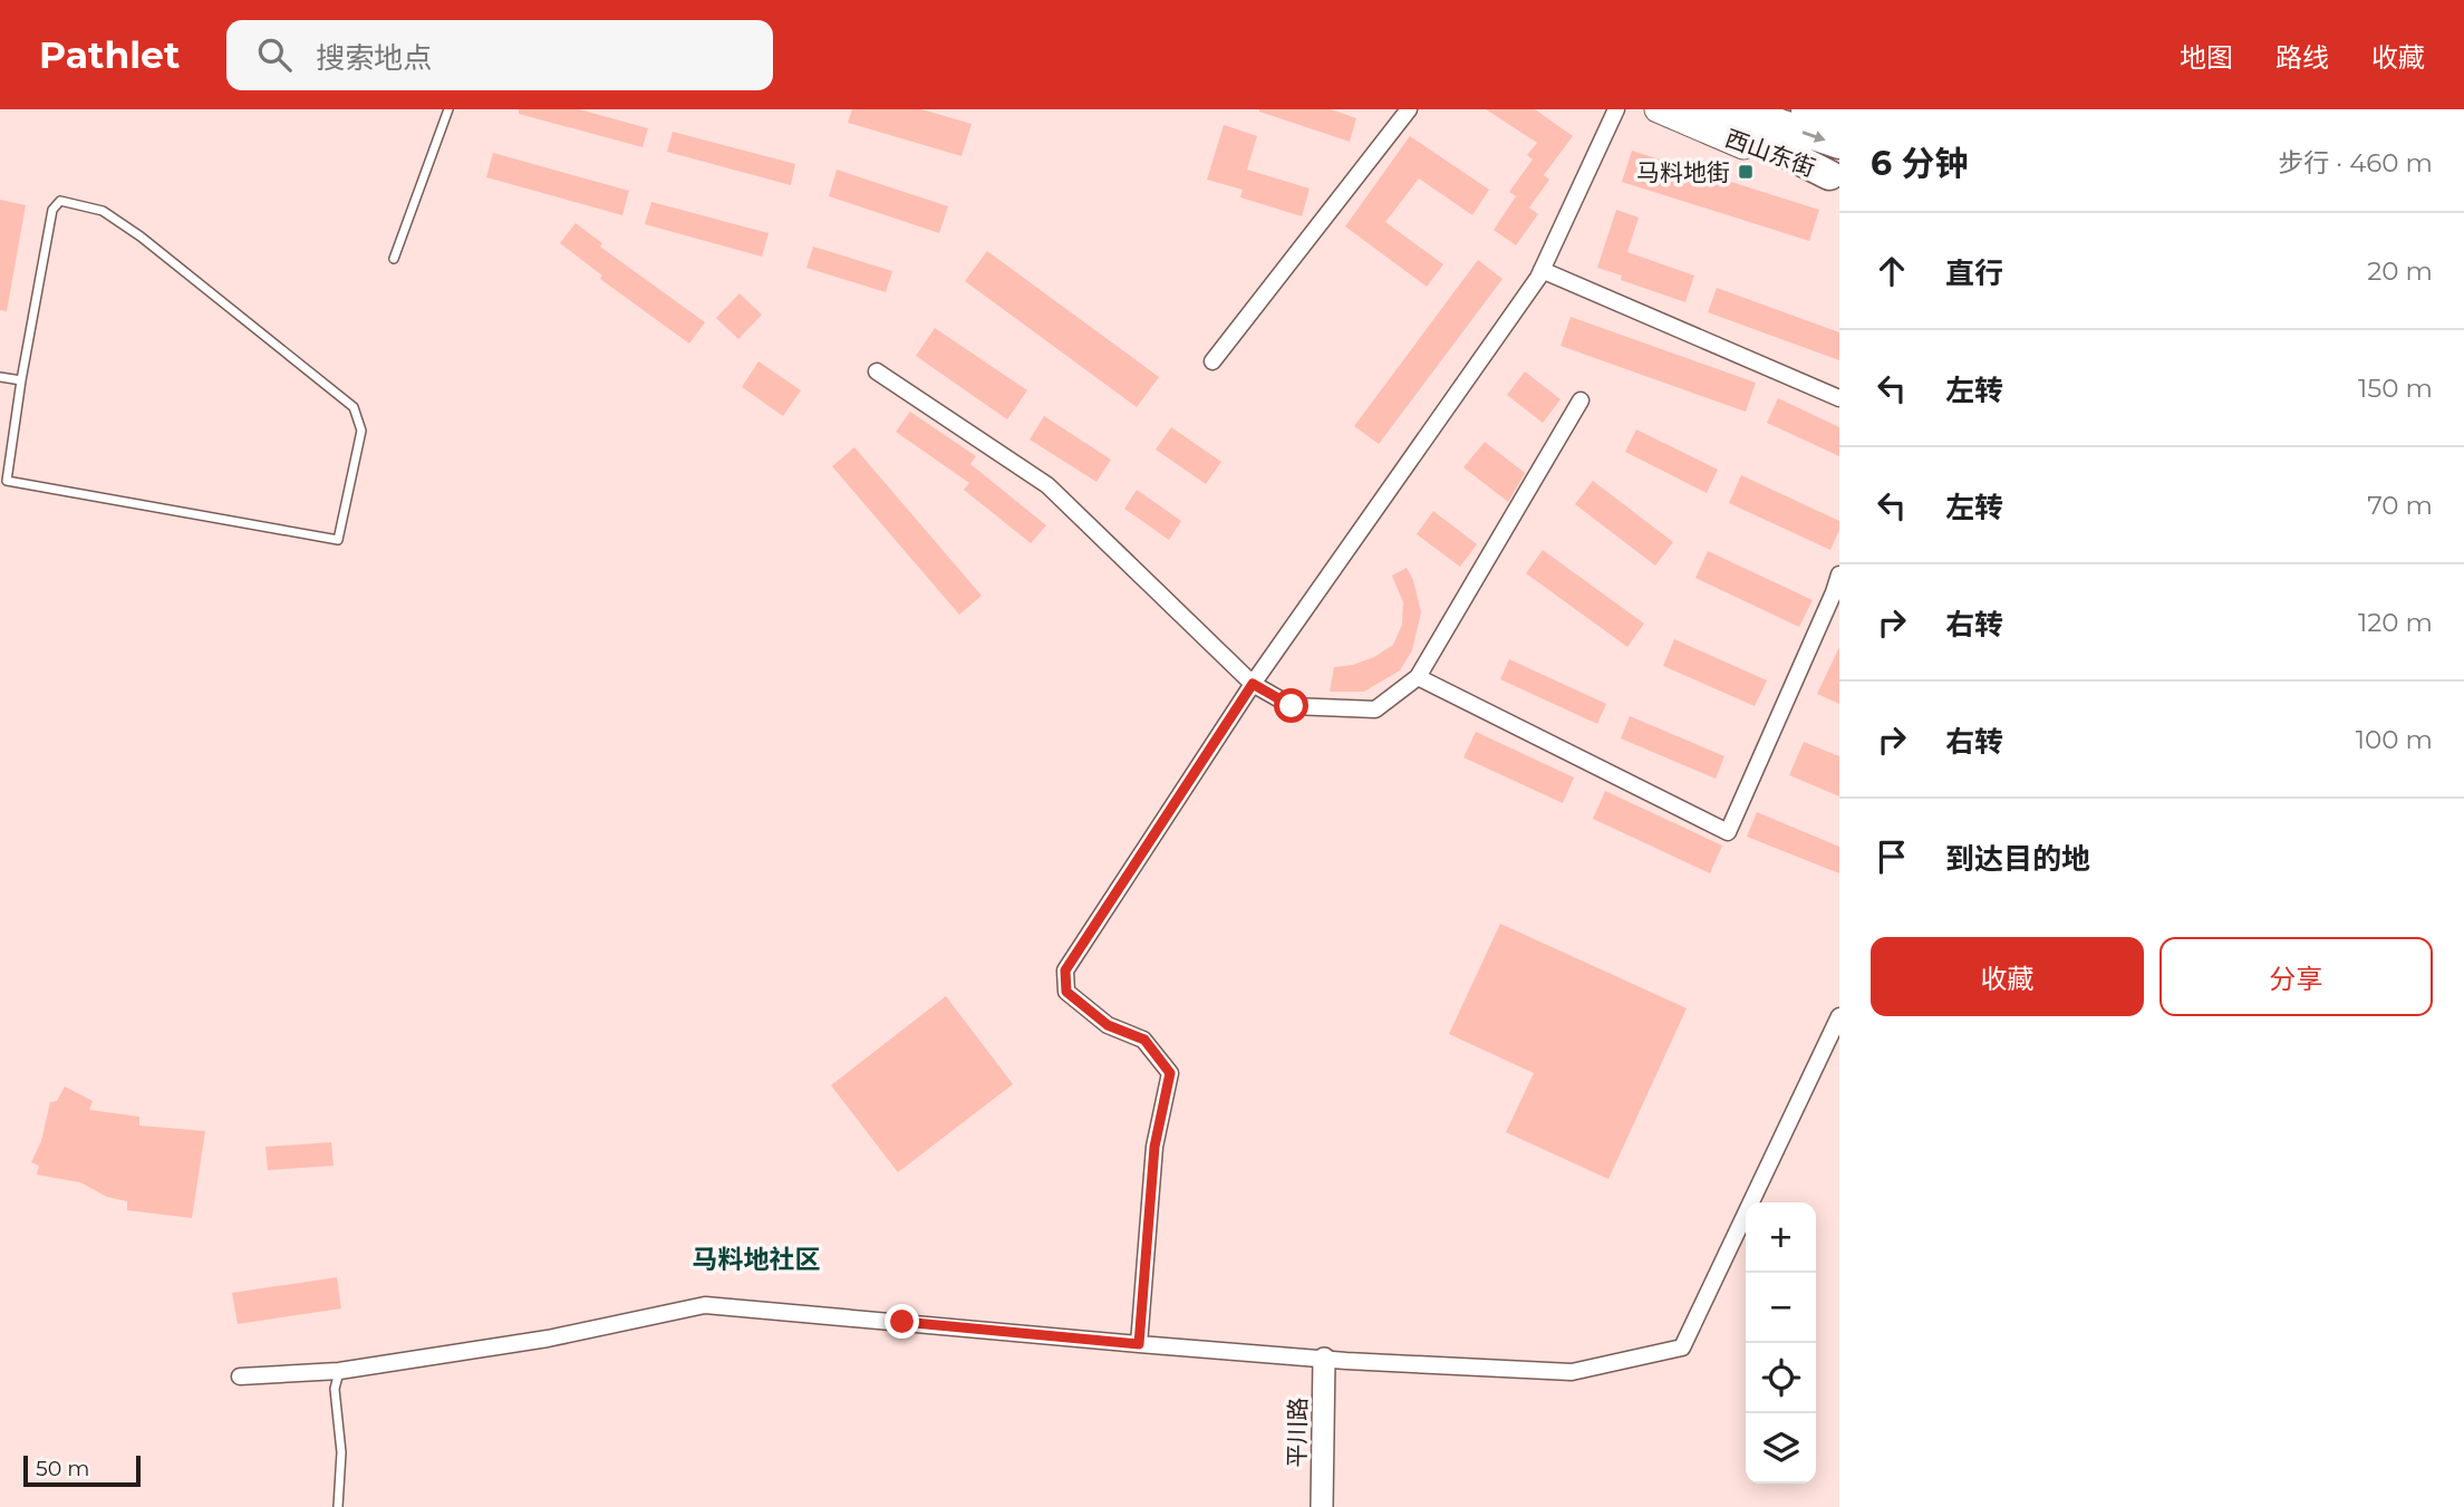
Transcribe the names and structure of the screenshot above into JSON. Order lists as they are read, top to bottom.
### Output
{
  "streets": {
    "main road": ["西山东街"],
    "street": ["平川路"]
  },
  "districts": ["马料地社区"],
  "places": {
    "transit": ["马料地街"]
  },
  "scale_bar": "50 m",
  "page": {
    "header": "Pathlet",
    "search": "搜索地点",
    "nav": ["地图", "路线", "收藏"],
    "heading": ["6 分钟", "步行 · 460 m"],
    "list": [
      ["直行", "20 m"],
      ["左转", "150 m"],
      ["左转", "70 m"],
      ["右转", "120 m"],
      ["右转", "100 m"],
      "到达目的地"
    ],
    "buttons": ["收藏", "分享"],
    "map_buttons": ["+", "−"],
    "scale": "50 m"
  }
}
